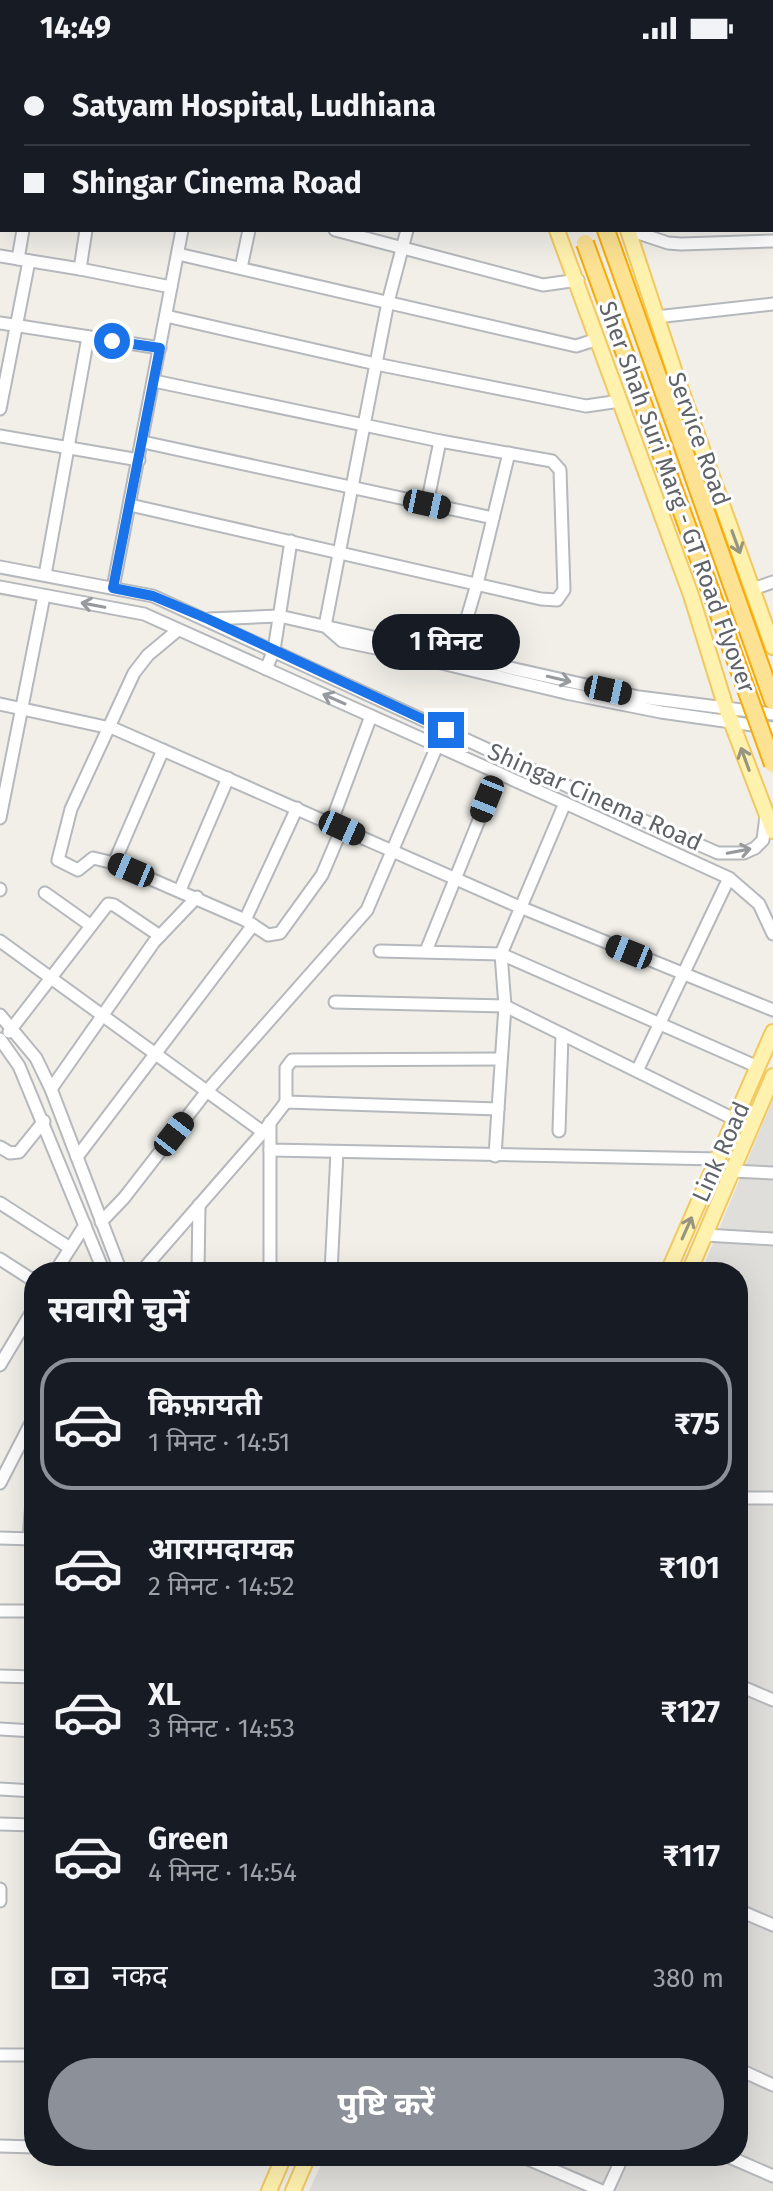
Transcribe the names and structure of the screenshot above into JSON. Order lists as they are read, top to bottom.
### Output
{
  "streets": {
    "highway": ["Sher Shah Suri Marg - GT Road Flyover"],
    "main road": ["Service Road", "Link Road"],
    "street": ["Shingar Cinema Road"]
  },
  "page": {
    "status": "14:49",
    "banner": ["Satyam Hospital, Ludhiana", "Shingar Cinema Road"],
    "bubble": "1 मिनट",
    "heading": "सवारी चुनें",
    "list": [
      {
        "name": "किफ़ायती",
        "note": "1 मिनट · 14:51",
        "value": "₹75"
      },
      {
        "name": "आरामदायक",
        "note": "2 मिनट · 14:52",
        "value": "₹101"
      },
      {
        "name": "XL",
        "note": "3 मिनट · 14:53",
        "value": "₹127"
      },
      {
        "name": "Green",
        "note": "4 मिनट · 14:54",
        "value": "₹117"
      }
    ],
    "pay": ["नकद", "380 m"],
    "buttons": "पुष्टि करें"
  }
}
